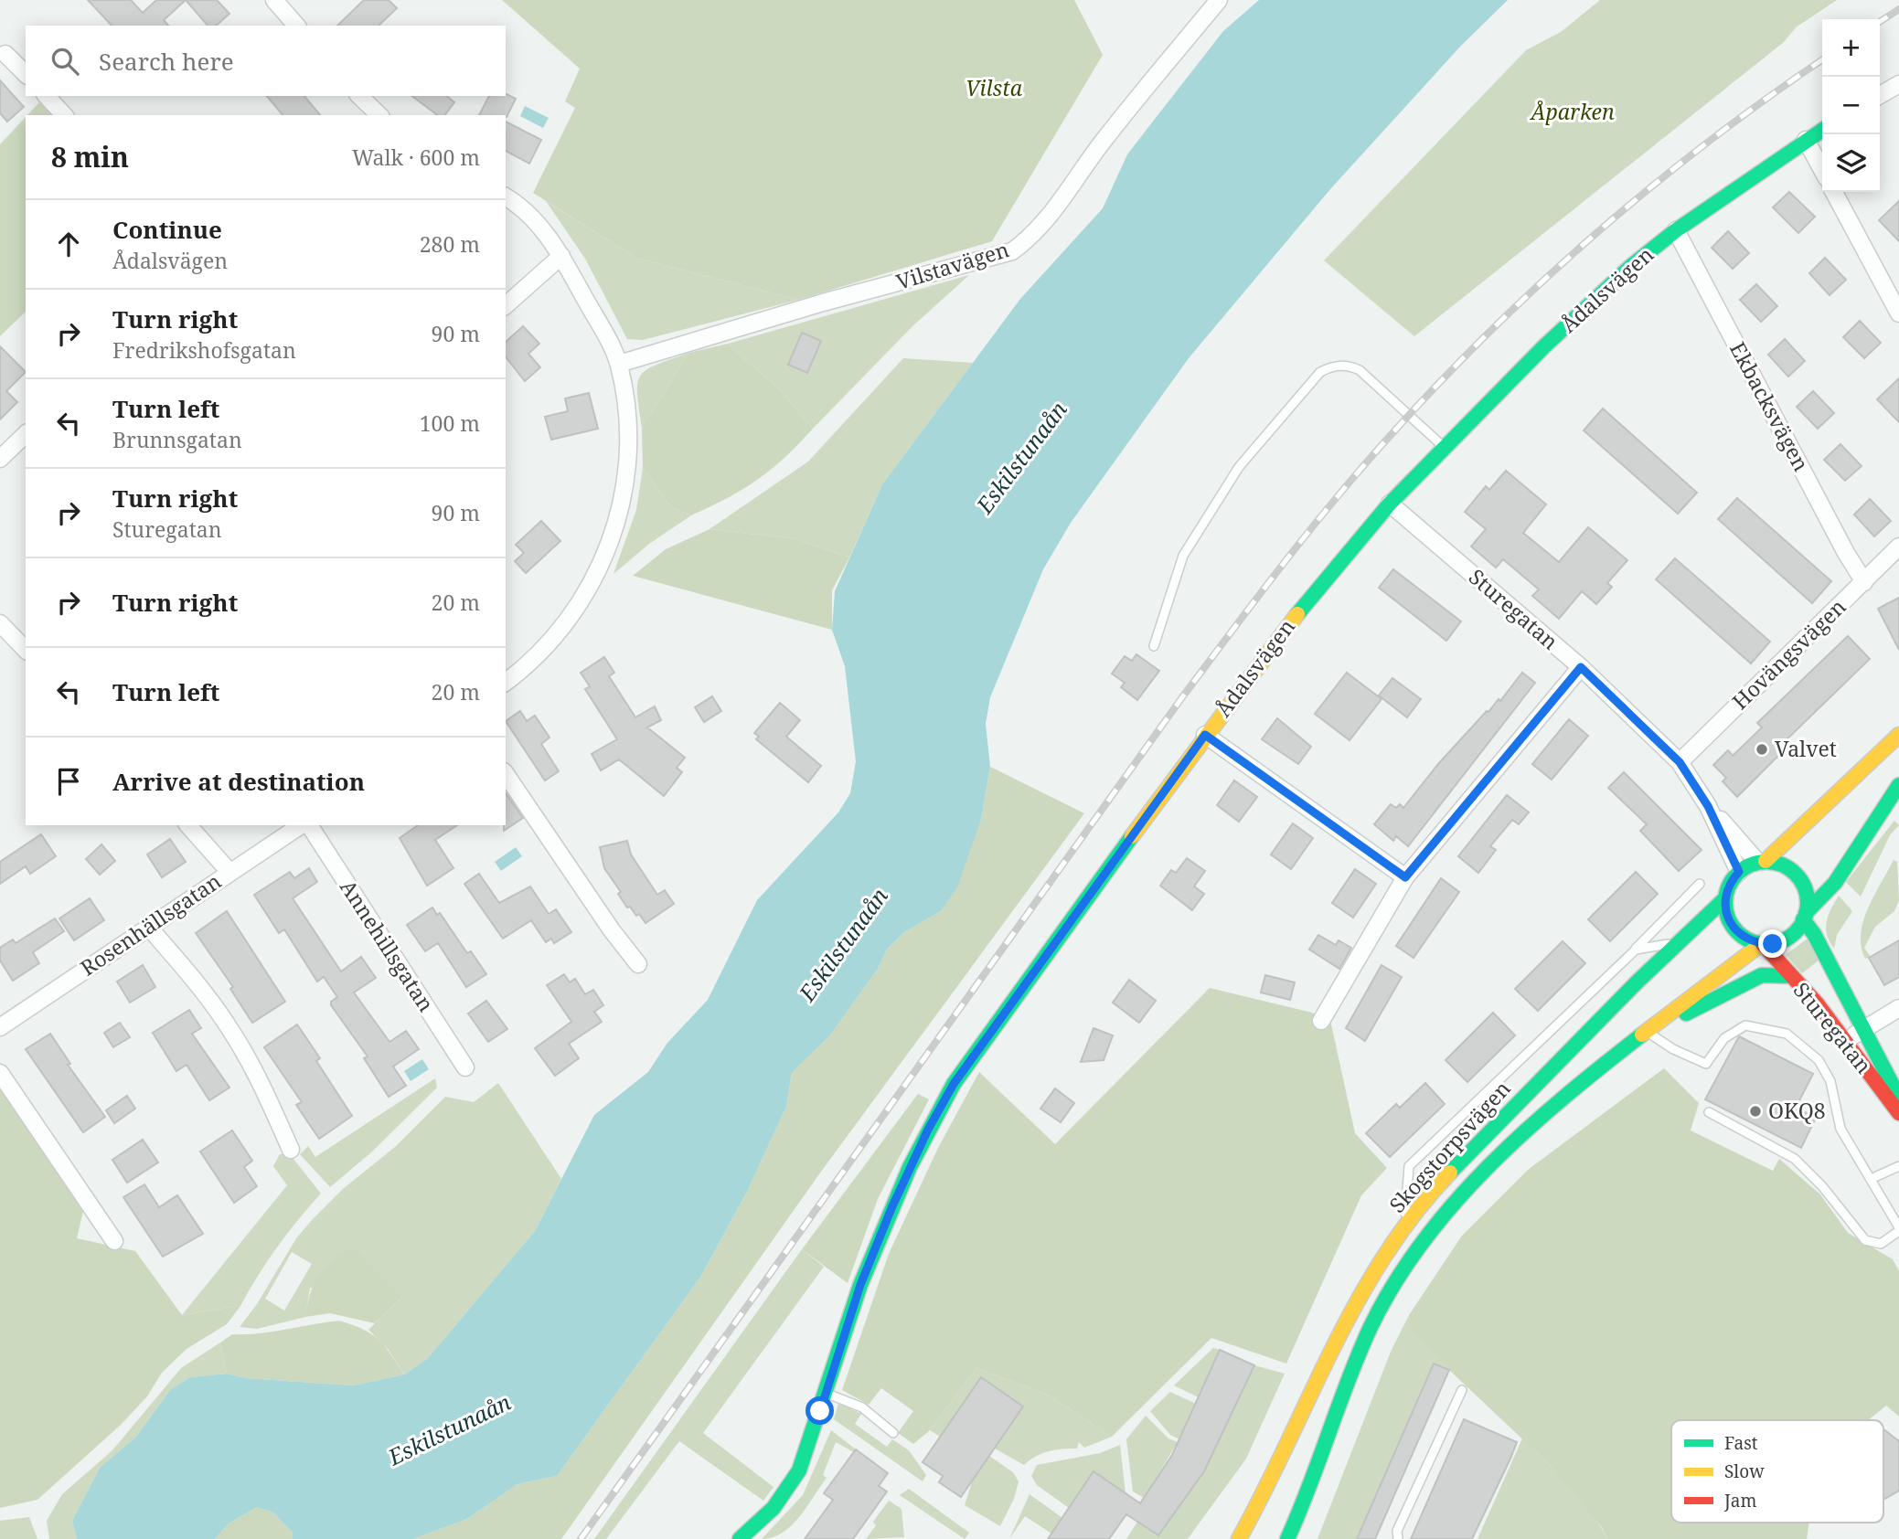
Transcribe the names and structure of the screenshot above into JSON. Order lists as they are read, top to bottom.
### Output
{
  "streets": {
    "main road": ["Ådalsvägen", "Sturegatan", "Skogstorpsvägen"],
    "street": [
      "Vilstavägen",
      "Ekbacksvägen",
      "Hovängsvägen",
      "Rosenhällsgatan",
      "Annehillsgatan"
    ]
  },
  "crossings": [
    ["Ådalsvägen", "Ekbacksvägen"],
    ["Ådalsvägen", "Sturegatan"],
    ["Ekbacksvägen", "Hovängsvägen"],
    ["Sturegatan", "Hovängsvägen"],
    ["Sturegatan", "Skogstorpsvägen"]
  ],
  "water": ["Eskilstunaån"],
  "parks": ["Vilsta", "Åparken"],
  "places": ["Valvet", "OKQ8"],
  "legend": ["Fast", "Slow", "Jam"],
  "page": {
    "map_buttons": ["+", "−"],
    "search": "Search here",
    "heading": ["8 min", "Walk · 600 m"],
    "list": [
      ["Continue", "Ådalsvägen", "280 m"],
      ["Turn right", "Fredrikshofsgatan", "90 m"],
      ["Turn left", "Brunnsgatan", "100 m"],
      ["Turn right", "Sturegatan", "90 m"],
      ["Turn right", "20 m"],
      ["Turn left", "20 m"],
      "Arrive at destination"
    ]
  }
}
